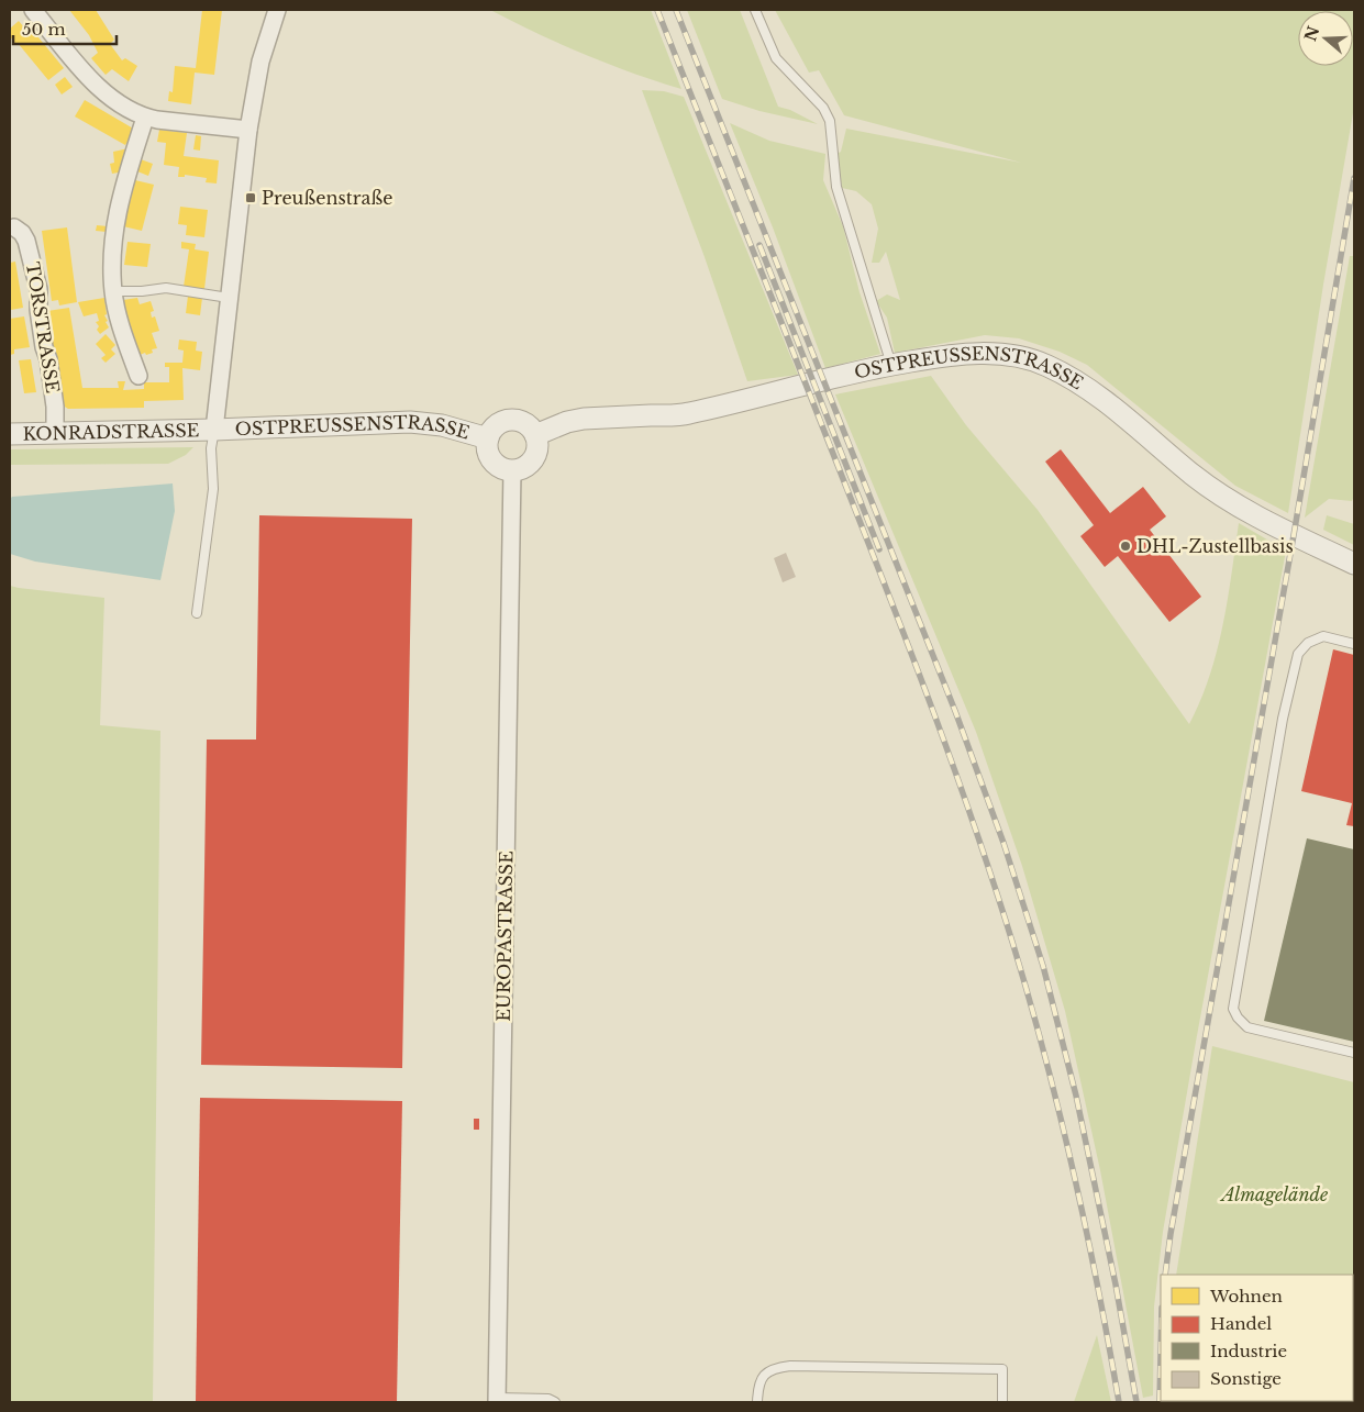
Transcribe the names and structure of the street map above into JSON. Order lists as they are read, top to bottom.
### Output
{
  "streets": {
    "street": [
      "TORSTRASSE",
      "OSTPREUSSENSTRASSE",
      "KONRADSTRASSE",
      "EUROPASTRASSE"
    ]
  },
  "crossings": [
    ["TORSTRASSE", "KONRADSTRASSE"],
    ["OSTPREUSSENSTRASSE", "KONRADSTRASSE"],
    ["OSTPREUSSENSTRASSE", "EUROPASTRASSE"]
  ],
  "parks": ["Almagelände"],
  "places": {
    "transit": ["Preußenstraße"],
    "other": ["DHL-Zustellbasis"]
  },
  "legend": [
    "Wohnen",
    "Handel",
    "Industrie",
    "Sonstige"
  ],
  "scale_bar": "50 m",
  "north": "left"
}
